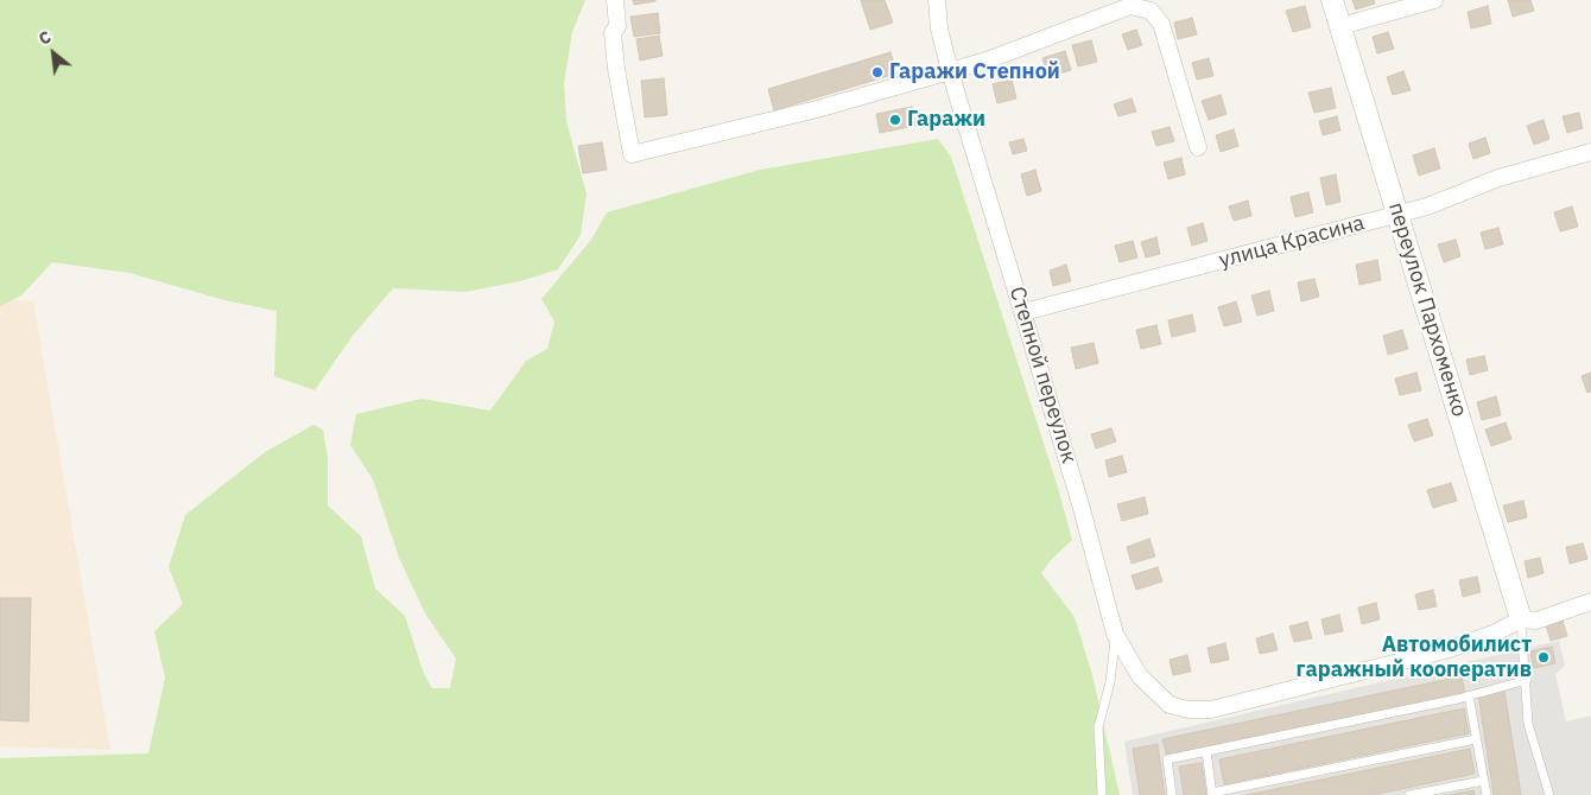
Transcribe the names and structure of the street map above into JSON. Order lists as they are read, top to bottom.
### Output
{
  "streets": {
    "street": ["улица Красина", "переулок Пархоменко", "Степной переулок"]
  },
  "crossings": [
    ["улица Красина", "переулок Пархоменко"],
    ["улица Красина", "Степной переулок"],
    ["переулок Пархоменко", "Степной переулок"]
  ],
  "places": ["Гаражи Степной", "Гаражи", "Автомобилист гаражный кооператив"],
  "north": "top left"
}
